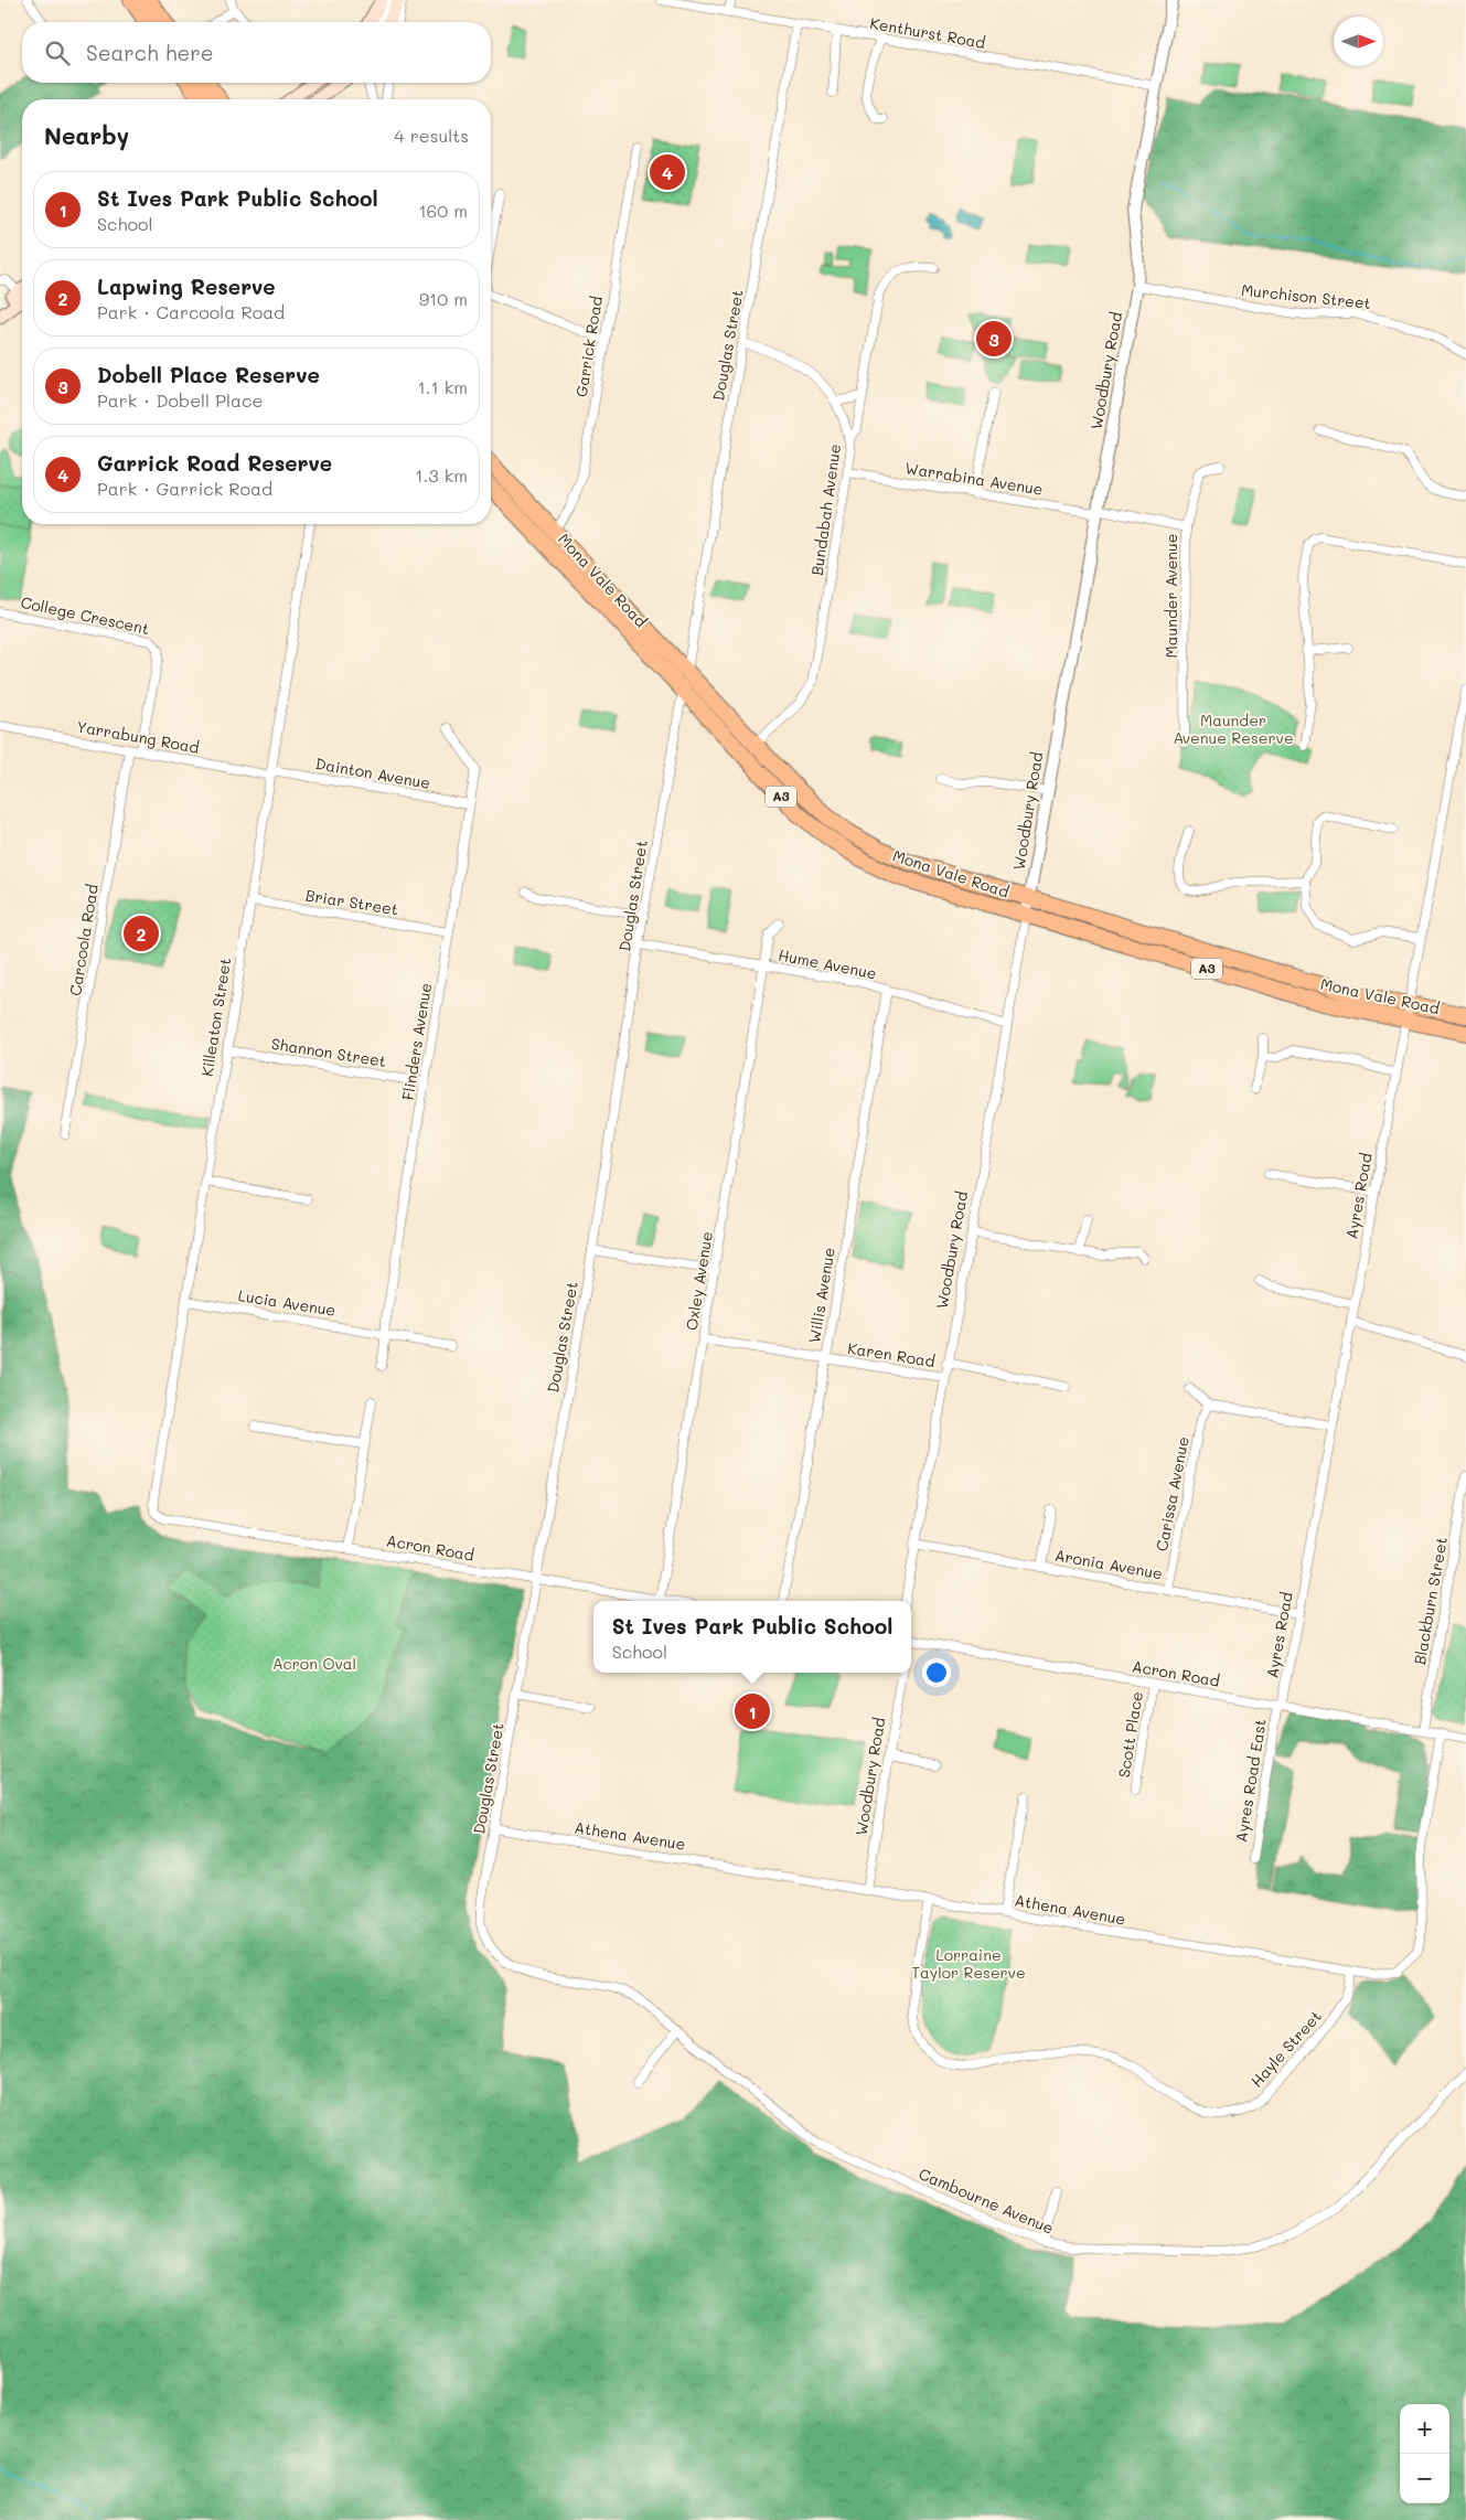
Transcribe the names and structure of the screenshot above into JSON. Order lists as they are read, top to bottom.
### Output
{
  "streets": {
    "highway": ["Mona Vale Road", "A3"],
    "street": [
      "Kenthurst Road",
      "Murchison Street",
      "Douglas Street",
      "Garrick Road",
      "Woodbury Road",
      "Warrabina Avenue",
      "Bundabah Avenue",
      "Maunder Avenue",
      "College Crescent",
      "Yarrabung Road",
      "Dainton Avenue",
      "Briar Street",
      "Carcoola Road",
      "Hume Avenue",
      "Killeaton Street",
      "Flinders Avenue",
      "Shannon Street",
      "Ayres Road",
      "Oxley Avenue",
      "Willis Avenue",
      "Lucia Avenue",
      "Karen Road",
      "Carissa Avenue",
      "Acron Road",
      "Aronia Avenue",
      "Blackburn Street",
      "Scott Place",
      "Ayres Road East",
      "Athena Avenue",
      "Hayle Street",
      "Cambourne Avenue"
    ]
  },
  "crossings": [
    ["Kenthurst Road", "Douglas Street"],
    ["Kenthurst Road", "Woodbury Road"],
    ["Murchison Street", "Woodbury Road"],
    ["Douglas Street", "Mona Vale Road"],
    ["Douglas Street", "Hume Avenue"],
    ["Douglas Street", "Acron Road"],
    ["Douglas Street", "Athena Avenue"],
    ["Douglas Street", "Cambourne Avenue"],
    ["Garrick Road", "Mona Vale Road"],
    ["Woodbury Road", "Warrabina Avenue"],
    ["Woodbury Road", "Mona Vale Road"],
    ["Woodbury Road", "Hume Avenue"],
    ["Woodbury Road", "Karen Road"],
    ["Woodbury Road", "Aronia Avenue"],
    ["Woodbury Road", "Athena Avenue"],
    ["Warrabina Avenue", "Bundabah Avenue"],
    ["Warrabina Avenue", "Maunder Avenue"],
    ["Bundabah Avenue", "Mona Vale Road"],
    ["Mona Vale Road", "Ayres Road"],
    ["College Crescent", "Yarrabung Road"],
    ["Yarrabung Road", "Dainton Avenue"],
    ["Yarrabung Road", "Carcoola Road"],
    ["Yarrabung Road", "Killeaton Street"],
    ["Dainton Avenue", "Killeaton Street"],
    ["Dainton Avenue", "Flinders Avenue"],
    ["Briar Street", "Killeaton Street"],
    ["Briar Street", "Flinders Avenue"],
    ["Hume Avenue", "Oxley Avenue"],
    ["Hume Avenue", "Willis Avenue"],
    ["Killeaton Street", "Shannon Street"],
    ["Killeaton Street", "Lucia Avenue"],
    ["Killeaton Street", "Acron Road"],
    ["Flinders Avenue", "Shannon Street"],
    ["Flinders Avenue", "Lucia Avenue"],
    ["Ayres Road", "Acron Road"],
    ["Ayres Road", "Aronia Avenue"],
    ["Ayres Road", "Ayres Road East"],
    ["Oxley Avenue", "Karen Road"],
    ["Oxley Avenue", "Acron Road"],
    ["Willis Avenue", "Karen Road"],
    ["Carissa Avenue", "Aronia Avenue"],
    ["Acron Road", "Blackburn Street"],
    ["Acron Road", "Scott Place"],
    ["Acron Road", "Ayres Road East"],
    ["Acron Road", "Athena Avenue"],
    ["Athena Avenue", "Hayle Street"]
  ],
  "parks": ["Maunder Avenue Reserve", "Acron Oval", "Lorraine Taylor Reserve"],
  "north": "right",
  "page": {
    "search": "Search here",
    "heading": ["Nearby", "4 results"],
    "pins": [
      "4",
      "3",
      "2",
      "1"
    ],
    "list": [
      {
        "mark": "1",
        "name": "St Ives Park Public School",
        "note": "School",
        "value": "160 m"
      },
      {
        "mark": "2",
        "name": "Lapwing Reserve",
        "note": "Park · Carcoola Road",
        "value": "910 m"
      },
      {
        "mark": "3",
        "name": "Dobell Place Reserve",
        "note": "Park · Dobell Place",
        "value": "1.1 km"
      },
      {
        "mark": "4",
        "name": "Garrick Road Reserve",
        "note": "Park · Garrick Road",
        "value": "1.3 km"
      }
    ],
    "popup": ["St Ives Park Public School", "School"],
    "map_buttons": ["+", "−"]
  }
}
